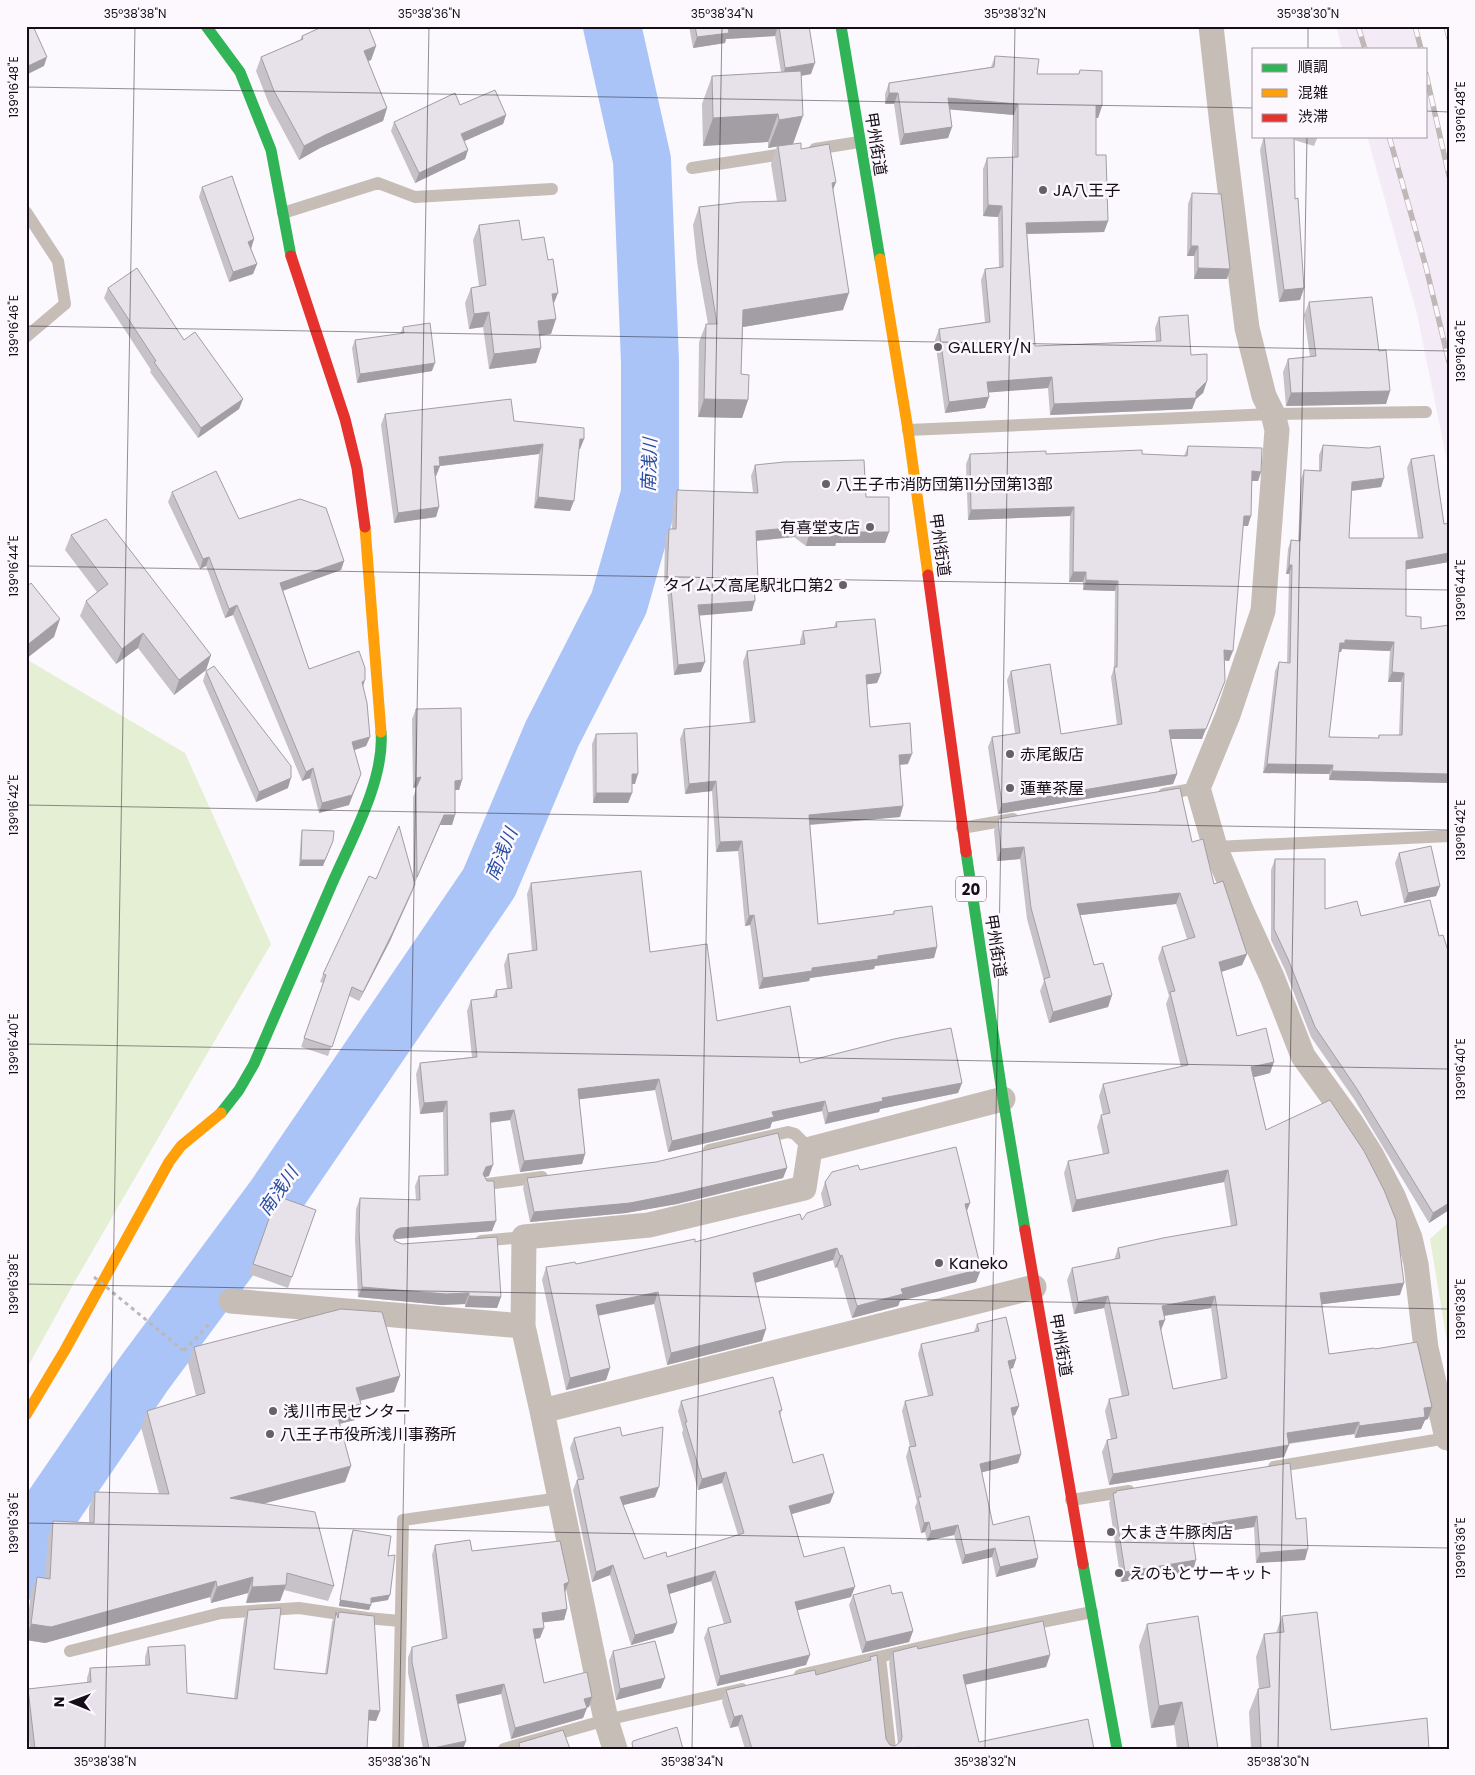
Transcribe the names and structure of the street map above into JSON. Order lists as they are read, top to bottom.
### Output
{
  "streets": {
    "main road": ["甲州街道", "20"]
  },
  "water": ["南浅川"],
  "places": [
    "JA八王子",
    "GALLERY/N",
    "八王子市消防団第11分団第13部",
    "有喜堂支店",
    "タイムズ高尾駅北口第2",
    "赤尾飯店",
    "蓮華茶屋",
    "Kaneko",
    "浅川市民センター",
    "八王子市役所浅川事務所",
    "大まき牛豚肉店",
    "えのもとサーキット"
  ],
  "legend": ["順調", "混雑", "渋滞"],
  "north": "left",
  "coordinates": [
    "35°38'38\"N",
    "35°38'36\"N",
    "35°38'34\"N",
    "35°38'32\"N",
    "35°38'30\"N",
    "139°16'48\"E",
    "139°16'46\"E",
    "139°16'44\"E",
    "139°16'42\"E",
    "139°16'40\"E",
    "139°16'38\"E",
    "139°16'36\"E"
  ]
}
